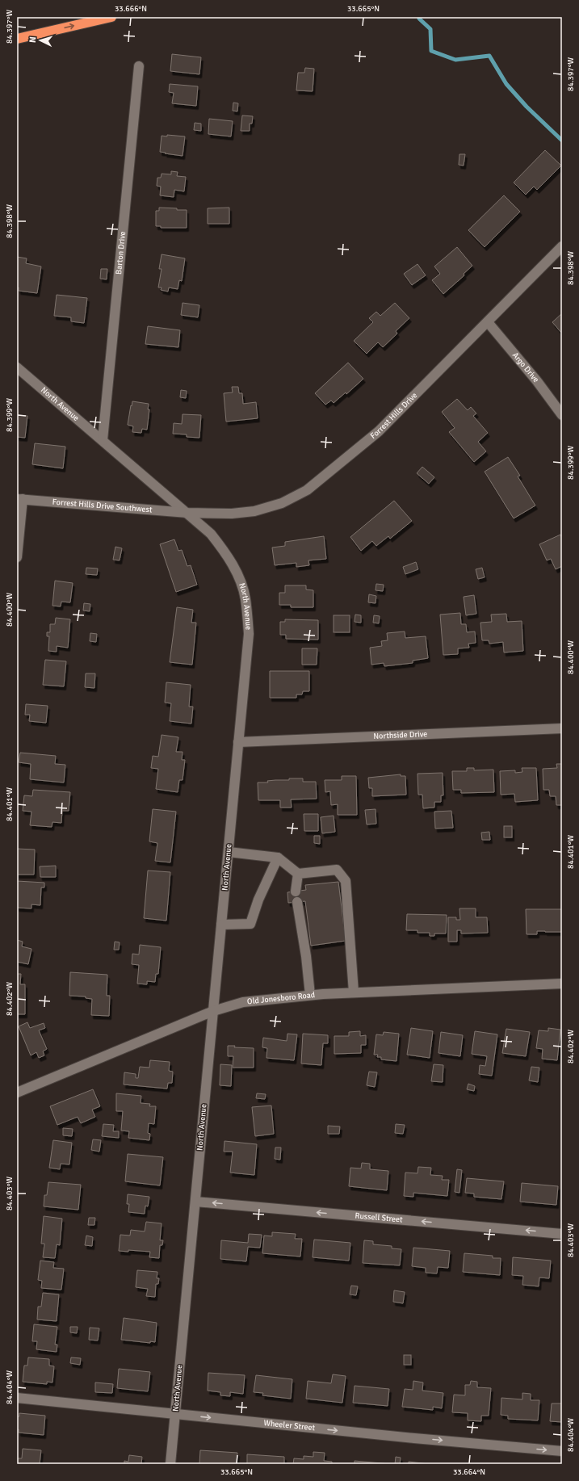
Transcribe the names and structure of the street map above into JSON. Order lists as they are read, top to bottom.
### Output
{
  "streets": {
    "street": [
      "Barton Drive",
      "Argo Drive",
      "North Avenue",
      "Forrest Hills Drive",
      "Forrest Hills Drive Southwest",
      "Northside Drive",
      "Old Jonesboro Road",
      "Russell Street",
      "Wheeler Street"
    ]
  },
  "crossings": [
    ["Barton Drive", "North Avenue"],
    ["Argo Drive", "Forrest Hills Drive"],
    ["North Avenue", "Forrest Hills Drive"],
    ["North Avenue", "Forrest Hills Drive Southwest"],
    ["North Avenue", "Northside Drive"],
    ["North Avenue", "Old Jonesboro Road"],
    ["North Avenue", "Russell Street"],
    ["North Avenue", "Wheeler Street"],
    ["Forrest Hills Drive", "Forrest Hills Drive Southwest"]
  ],
  "one_way": ["Russell Street", "Wheeler Street"],
  "north": "left",
  "coordinates": [
    "33.666°N",
    "33.665°N",
    "84.397°W",
    "84.398°W",
    "84.399°W",
    "84.400°W",
    "84.401°W",
    "84.402°W",
    "84.403°W",
    "84.404°W",
    "33.664°N"
  ]
}
